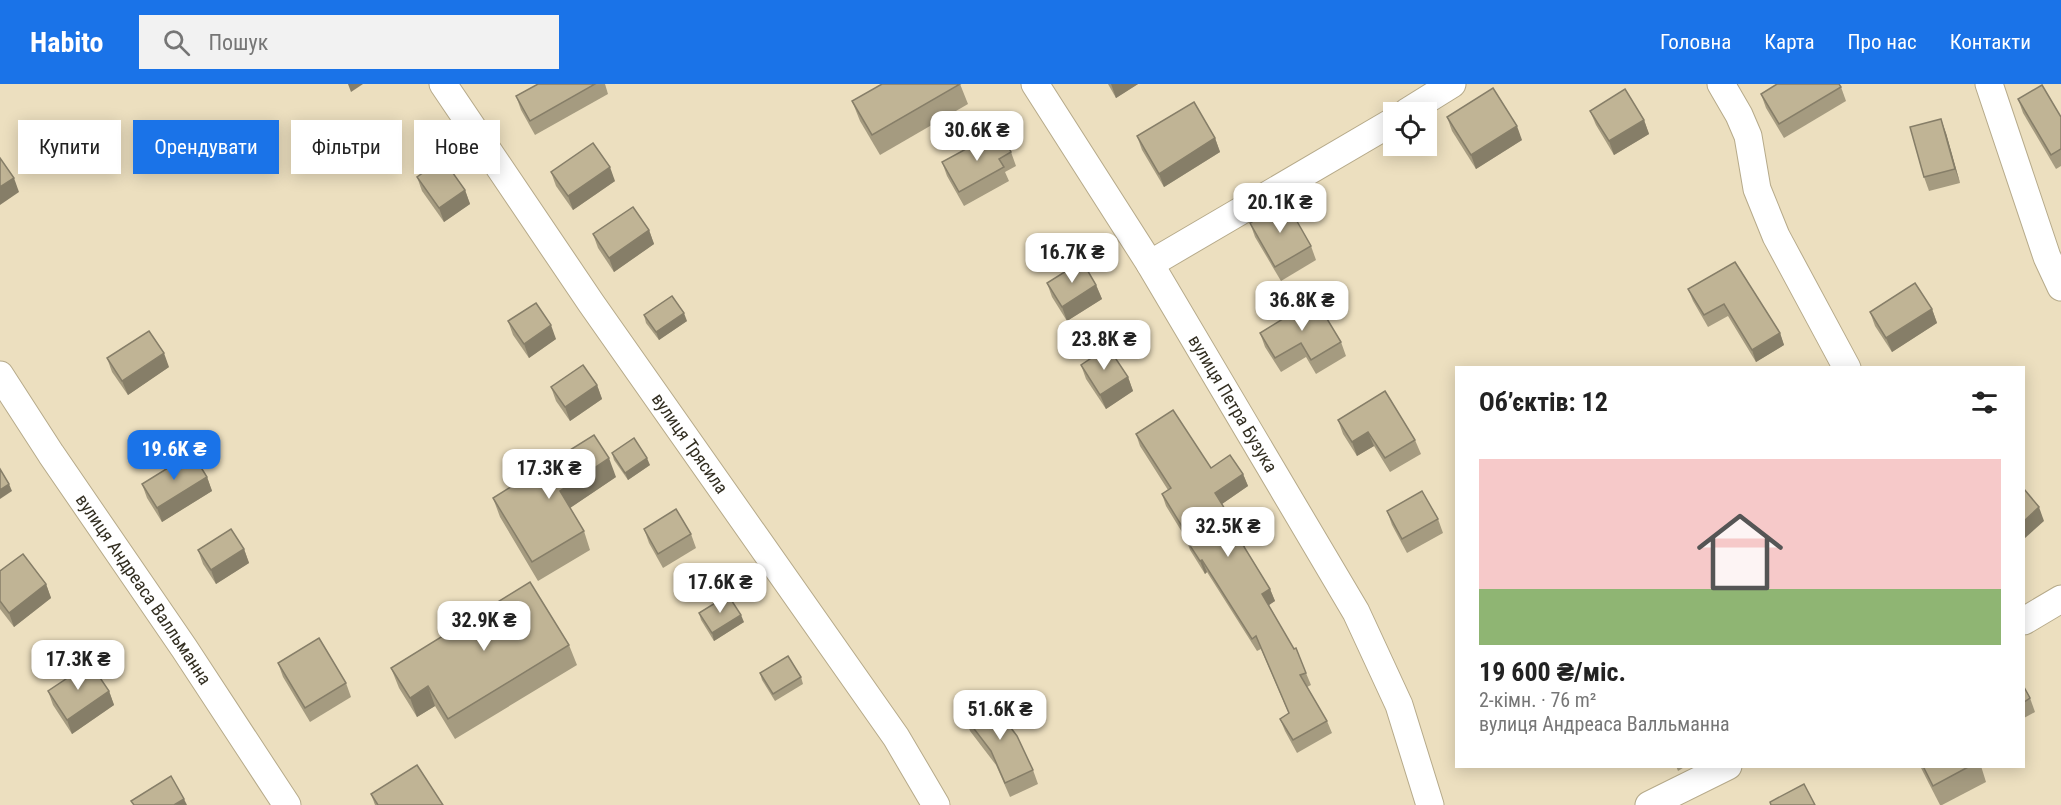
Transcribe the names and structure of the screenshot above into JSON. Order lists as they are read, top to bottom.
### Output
{
  "streets": {
    "street": ["вулиця Петра Бузука", "вулиця Трясила", "вулиця Андреаса Валльманна"]
  },
  "page": {
    "header": "Habito",
    "search": "Пошук",
    "nav": [
      "Головна",
      "Карта",
      "Про нас",
      "Контакти"
    ],
    "price": [
      "30.6K ₴",
      "20.1K ₴",
      "16.7K ₴",
      "36.8K ₴",
      "23.8K ₴",
      "19.6K ₴",
      "17.3K ₴",
      "32.5K ₴",
      "17.6K ₴",
      "32.9K ₴",
      "17.3K ₴",
      "51.6K ₴"
    ],
    "chip": [
      "Купити",
      "Орендувати",
      "Фільтри",
      "Нове"
    ],
    "heading": "Об’єктів: 12",
    "list": [
      {
        "name": "19 600 ₴/міс.",
        "note": "2-кімн. · 76 m² · вулиця Андреаса Валльманна"
      }
    ]
  }
}
